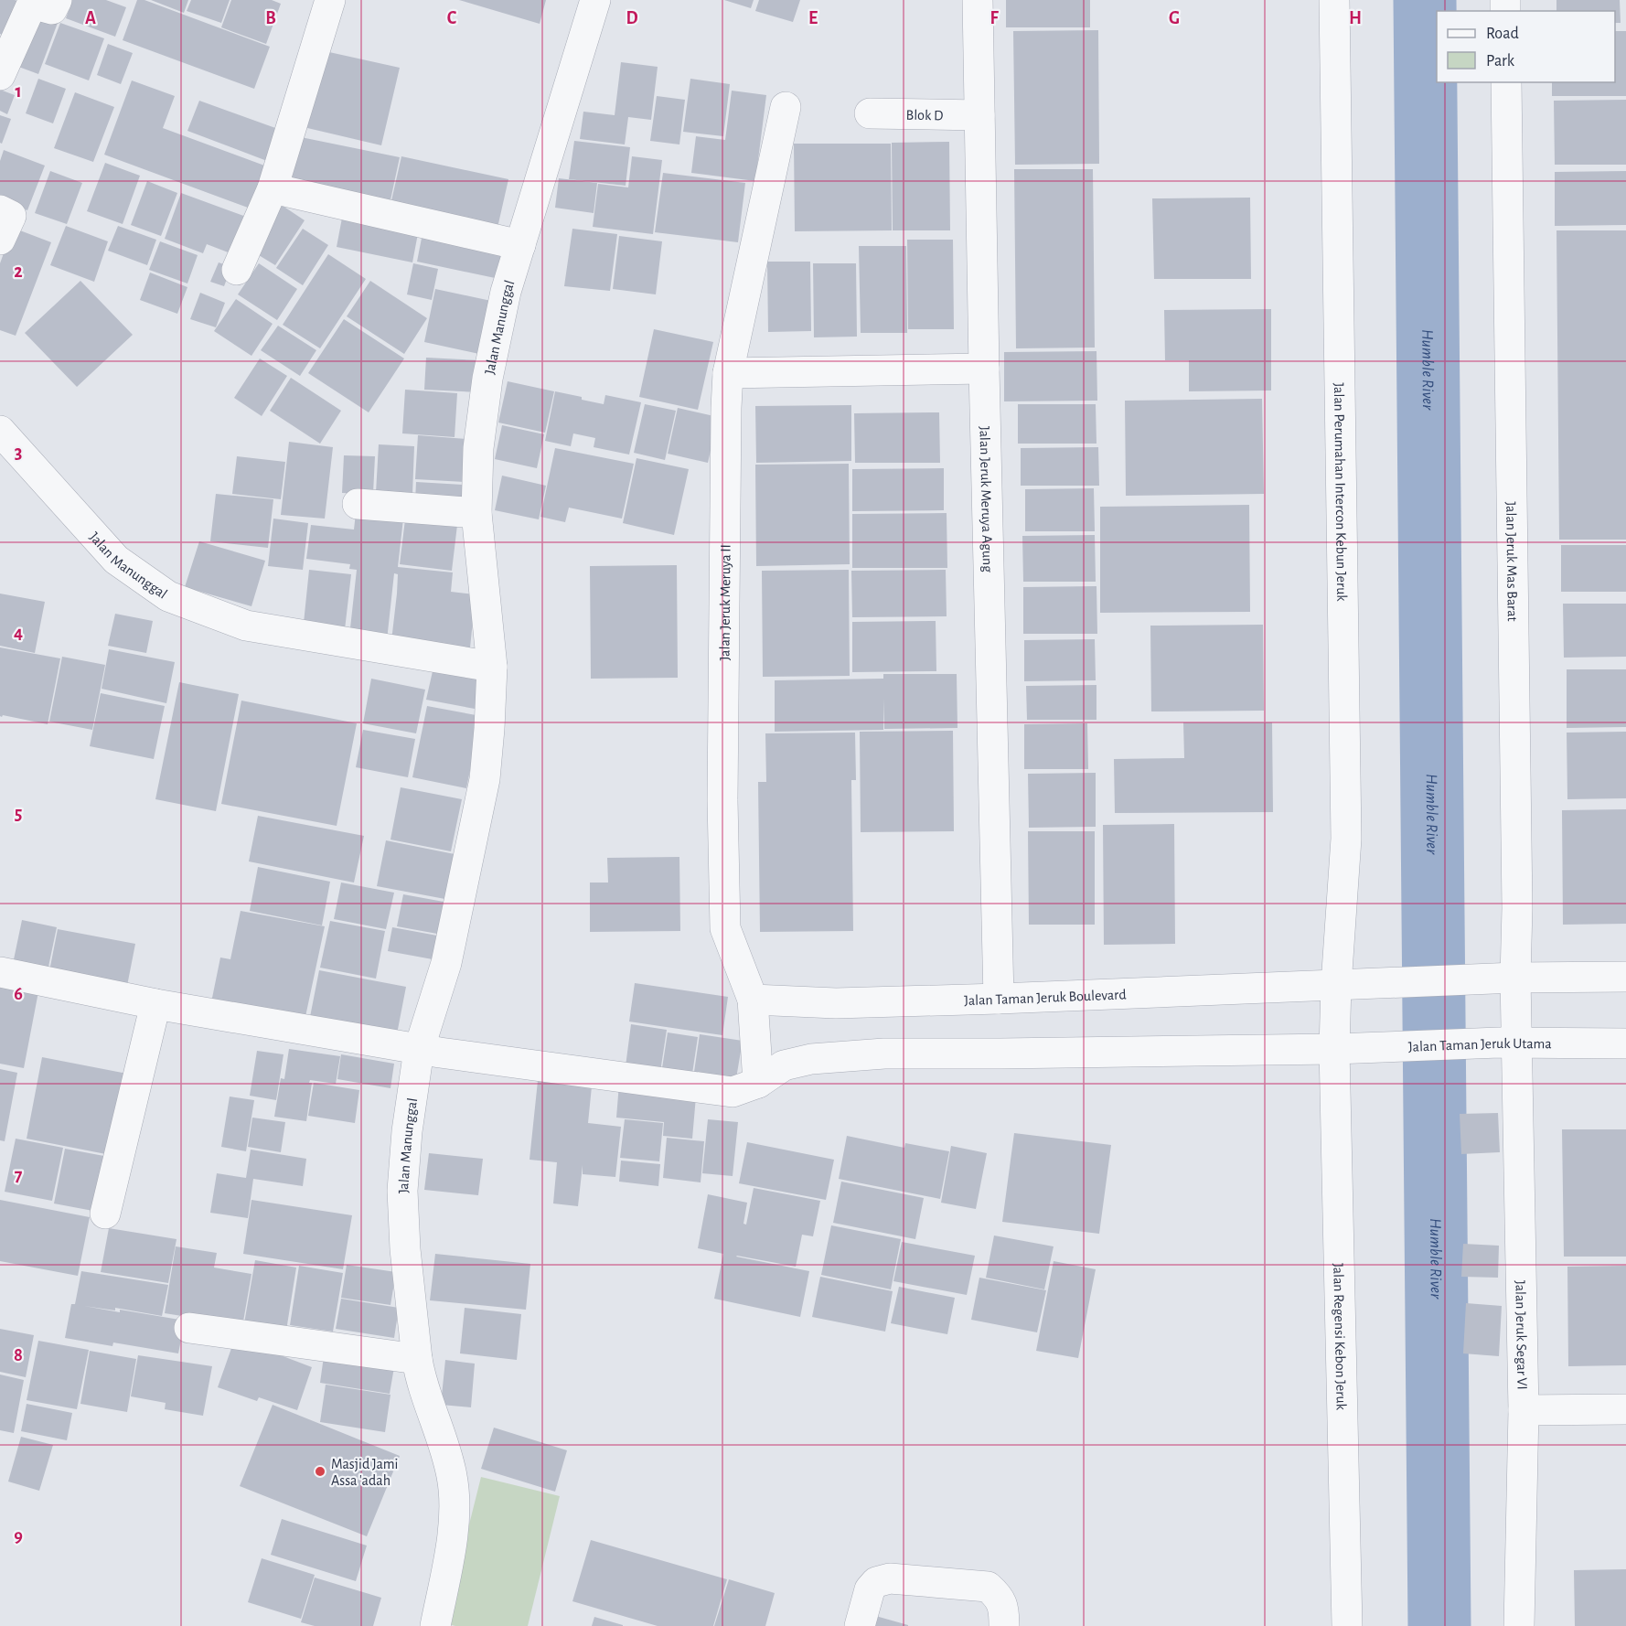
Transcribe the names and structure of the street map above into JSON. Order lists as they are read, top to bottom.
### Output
{
  "streets": {
    "street": [
      "Blok D",
      "Jalan Manunggal",
      "Jalan Perumahan Intercon Kebun Jeruk",
      "Jalan Jeruk Meruya Agung",
      "Jalan Jeruk Mas Barat",
      "Jalan Jeruk Meruya II",
      "Jalan Taman Jeruk Boulevard",
      "Jalan Taman Jeruk Utama",
      "Jalan Jeruk Segar VI",
      "Jalan Regensi Kebon Jeruk"
    ]
  },
  "crossings": [
    ["Blok D", "Jalan Jeruk Meruya Agung"],
    ["Jalan Perumahan Intercon Kebun Jeruk", "Jalan Taman Jeruk Boulevard"],
    ["Jalan Perumahan Intercon Kebun Jeruk", "Jalan Taman Jeruk Utama"],
    ["Jalan Perumahan Intercon Kebun Jeruk", "Jalan Regensi Kebon Jeruk"],
    ["Jalan Jeruk Meruya Agung", "Jalan Taman Jeruk Boulevard"],
    ["Jalan Jeruk Mas Barat", "Jalan Taman Jeruk Utama"],
    ["Jalan Jeruk Mas Barat", "Jalan Jeruk Segar VI"],
    ["Jalan Jeruk Meruya II", "Jalan Taman Jeruk Boulevard"],
    ["Jalan Taman Jeruk Utama", "Jalan Jeruk Segar VI"],
    ["Jalan Taman Jeruk Utama", "Jalan Regensi Kebon Jeruk"]
  ],
  "water": ["Humble River"],
  "places": ["Masjid Jami Assa 'adah"],
  "legend": ["Road", "Park"],
  "grid": {
    "columns": [
      "A",
      "B",
      "C",
      "D",
      "E",
      "F",
      "G",
      "H"
    ],
    "rows": [
      "1",
      "2",
      "3",
      "4",
      "5",
      "6",
      "7",
      "8",
      "9"
    ]
  }
}
